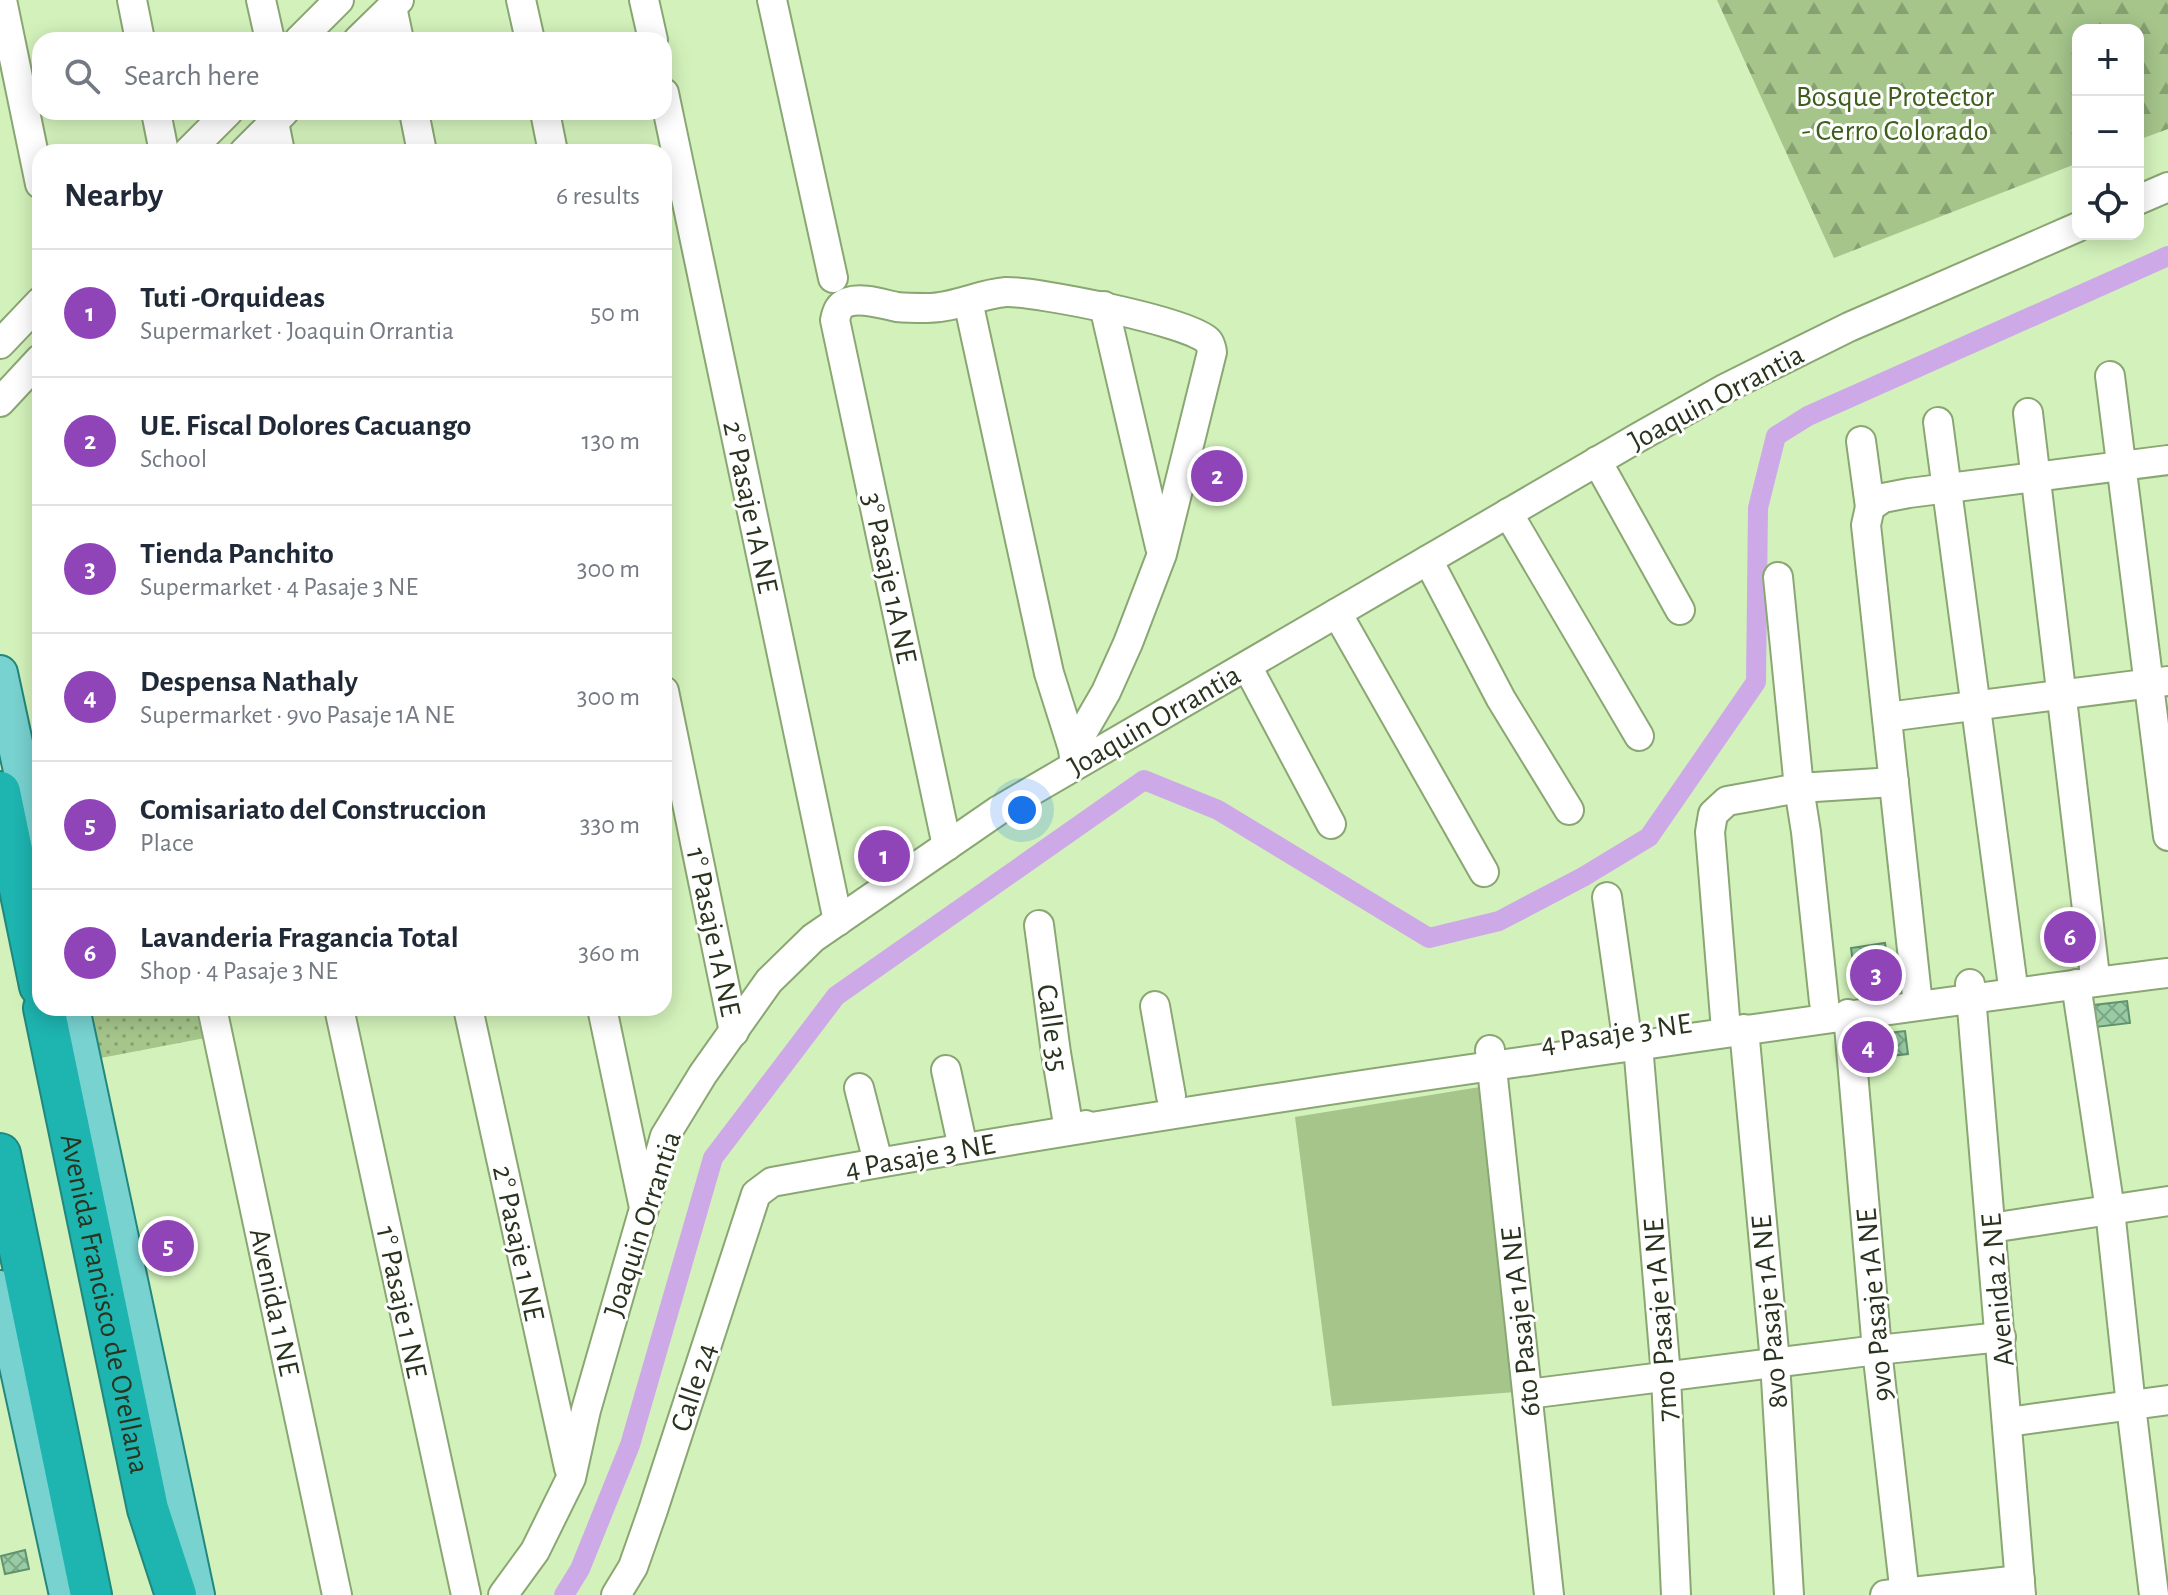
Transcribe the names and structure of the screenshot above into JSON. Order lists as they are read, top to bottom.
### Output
{
  "streets": {
    "highway": ["Avenida Francisco de Orellana"],
    "street": [
      "Joaquin Orrantia",
      "2° Pasaje 1A NE",
      "3° Pasaje 1A NE",
      "1° Pasaje 1A NE",
      "Calle 35",
      "4 Pasaje 3 NE",
      "2° Pasaje 1 NE",
      "Avenida 2 NE",
      "Avenida 1 NE",
      "1° Pasaje 1 NE",
      "9vo Pasaje 1A NE",
      "8vo Pasaje 1A NE",
      "7mo Pasaje 1A NE",
      "6to Pasaje 1A NE",
      "Calle 24"
    ]
  },
  "crossings": [
    ["Joaquin Orrantia", "2° Pasaje 1A NE"],
    ["Joaquin Orrantia", "3° Pasaje 1A NE"],
    ["Joaquin Orrantia", "1° Pasaje 1A NE"],
    ["Joaquin Orrantia", "2° Pasaje 1 NE"],
    ["Calle 35", "4 Pasaje 3 NE"],
    ["4 Pasaje 3 NE", "Avenida 2 NE"],
    ["4 Pasaje 3 NE", "9vo Pasaje 1A NE"],
    ["4 Pasaje 3 NE", "8vo Pasaje 1A NE"],
    ["4 Pasaje 3 NE", "7mo Pasaje 1A NE"],
    ["4 Pasaje 3 NE", "6to Pasaje 1A NE"],
    ["4 Pasaje 3 NE", "Calle 24"],
    ["9vo Pasaje 1A NE", "8vo Pasaje 1A NE"]
  ],
  "parks": ["Bosque Protector - Cerro Colorado"],
  "page": {
    "map_buttons": ["+", "−"],
    "search": "Search here",
    "heading": ["Nearby", "6 results"],
    "list": [
      {
        "mark": "1",
        "name": "Tuti -Orquideas",
        "note": "Supermarket · Joaquin Orrantia",
        "value": "50 m"
      },
      {
        "mark": "2",
        "name": "UE. Fiscal Dolores Cacuango",
        "note": "School",
        "value": "130 m"
      },
      {
        "mark": "3",
        "name": "Tienda Panchito",
        "note": "Supermarket · 4 Pasaje 3 NE",
        "value": "300 m"
      },
      {
        "mark": "4",
        "name": "Despensa Nathaly",
        "note": "Supermarket · 9vo Pasaje 1A NE",
        "value": "300 m"
      },
      {
        "mark": "5",
        "name": "Comisariato del Construccion",
        "note": "Place",
        "value": "330 m"
      },
      {
        "mark": "6",
        "name": "Lavanderia Fragancia Total",
        "note": "Shop · 4 Pasaje 3 NE",
        "value": "360 m"
      }
    ],
    "pins": [
      "2",
      "1",
      "6",
      "3",
      "4",
      "5"
    ]
  }
}
